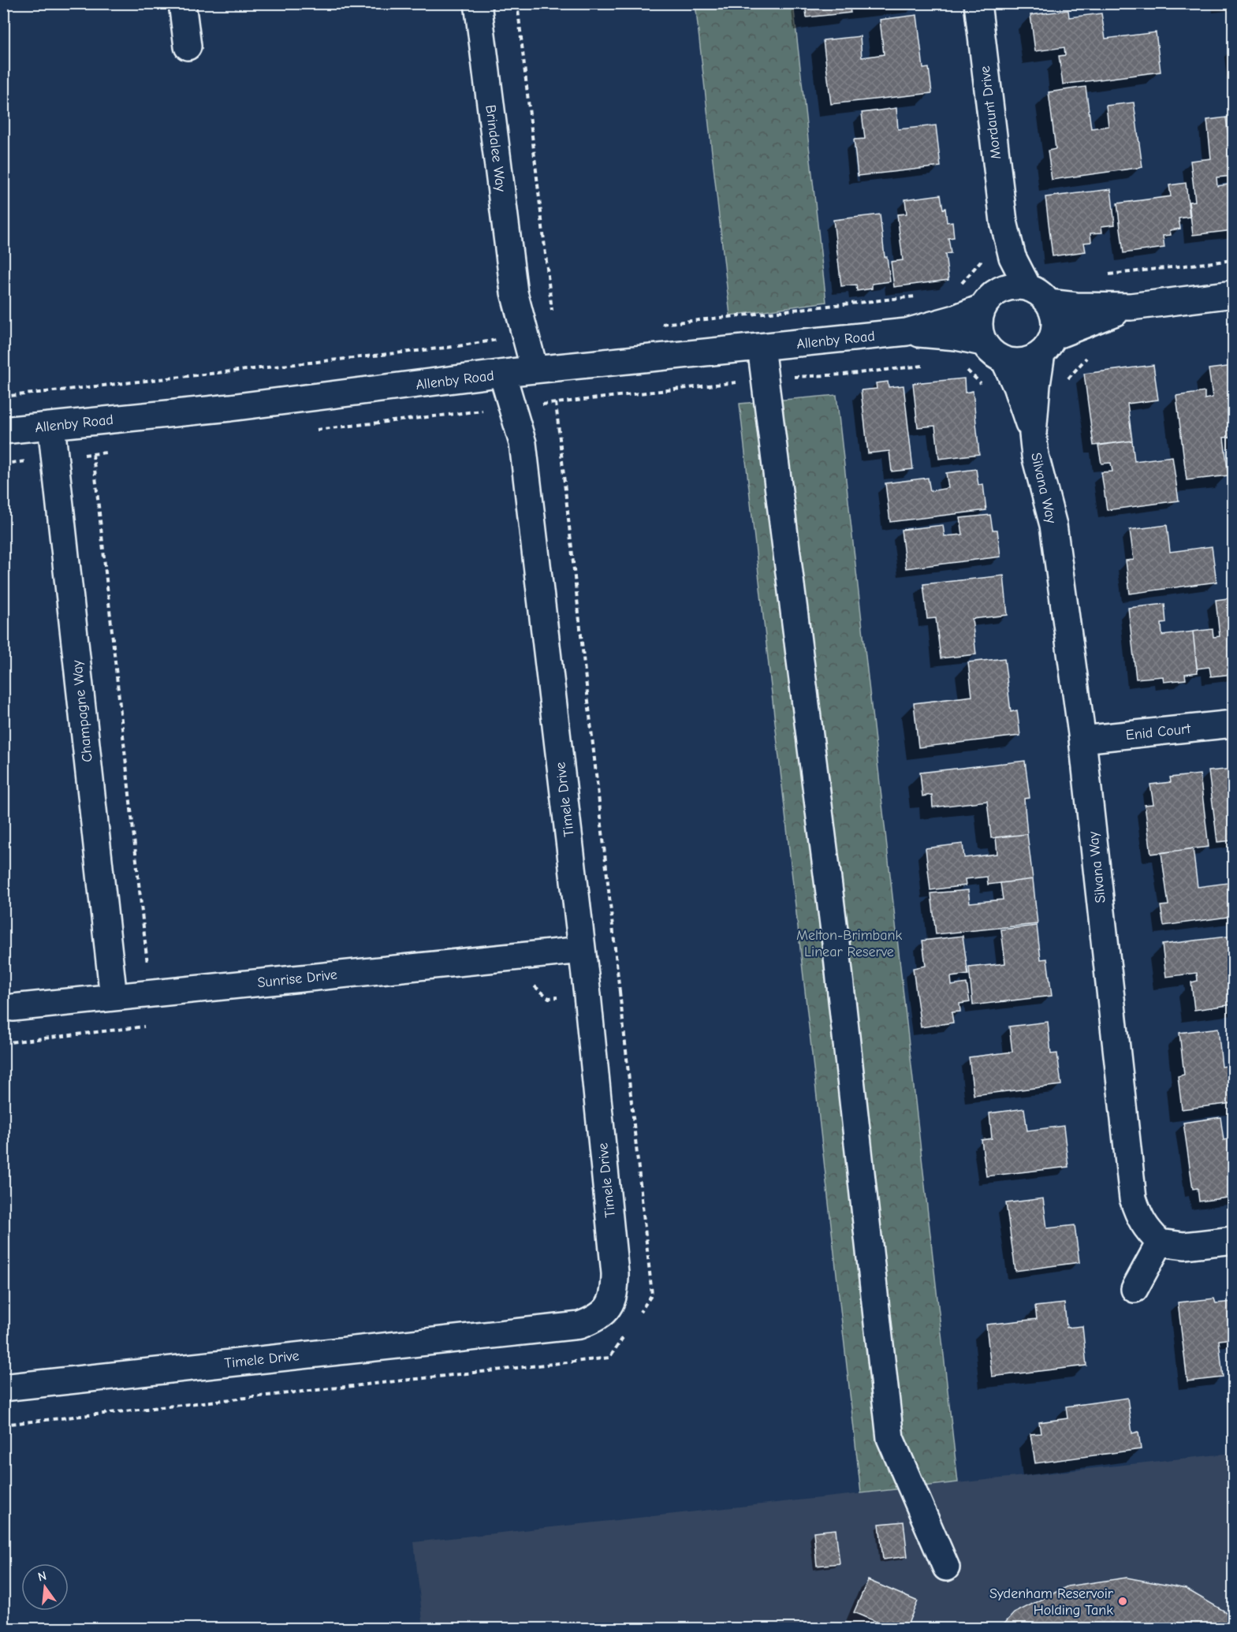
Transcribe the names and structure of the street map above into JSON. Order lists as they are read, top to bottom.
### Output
{
  "streets": {
    "street": [
      "Mordaunt Drive",
      "Brindalee Way",
      "Allenby Road",
      "Silvana Way",
      "Champagne Way",
      "Enid Court",
      "Timele Drive",
      "Sunrise Drive"
    ]
  },
  "crossings": [
    ["Mordaunt Drive", "Allenby Road"],
    ["Mordaunt Drive", "Silvana Way"],
    ["Brindalee Way", "Allenby Road"],
    ["Brindalee Way", "Timele Drive"],
    ["Allenby Road", "Silvana Way"],
    ["Allenby Road", "Champagne Way"],
    ["Allenby Road", "Timele Drive"],
    ["Silvana Way", "Enid Court"],
    ["Champagne Way", "Sunrise Drive"],
    ["Timele Drive", "Sunrise Drive"]
  ],
  "parks": ["Melton-Brimbank Linear Reserve"],
  "places": ["Sydenham Reservoir Holding Tank"],
  "north": "top"
}
